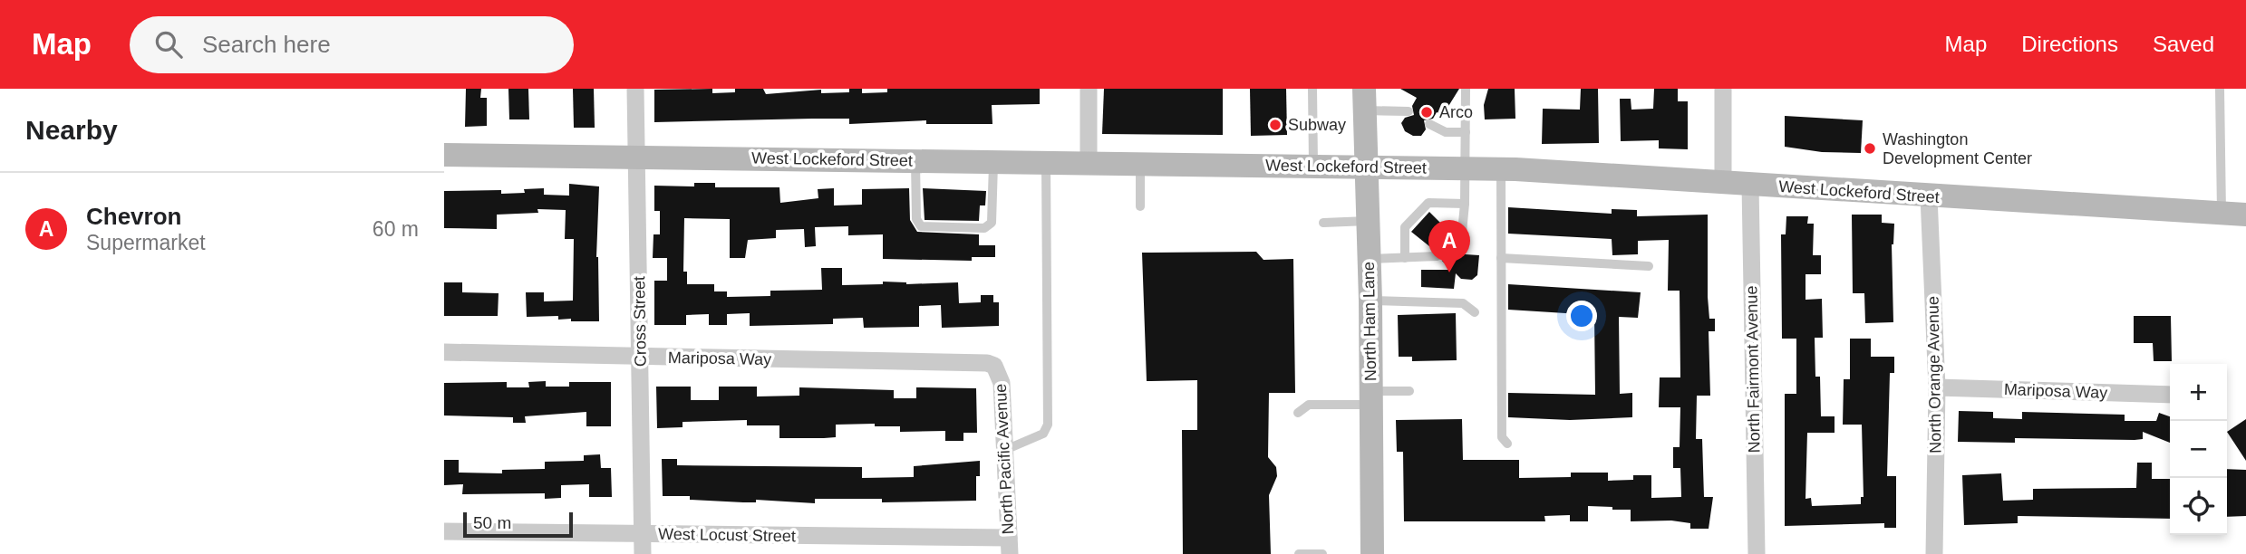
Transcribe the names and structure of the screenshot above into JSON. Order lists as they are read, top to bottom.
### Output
{
  "streets": {
    "street": [
      "West Lockeford Street",
      "Cross Street",
      "North Ham Lane",
      "Mariposa Way",
      "North Fairmont Avenue",
      "North Orange Avenue",
      "North Pacific Avenue",
      "West Locust Street"
    ]
  },
  "crossings": [
    ["West Lockeford Street", "Cross Street"],
    ["West Lockeford Street", "North Ham Lane"],
    ["West Lockeford Street", "North Fairmont Avenue"],
    ["West Lockeford Street", "North Orange Avenue"],
    ["Cross Street", "Mariposa Way"],
    ["Cross Street", "West Locust Street"],
    ["Mariposa Way", "North Orange Avenue"],
    ["Mariposa Way", "North Pacific Avenue"],
    ["North Pacific Avenue", "West Locust Street"]
  ],
  "places": ["Arco", "Subway", "Washington Development Center"],
  "scale_bar": "50 m",
  "page": {
    "header": "Map",
    "search": "Search here",
    "nav": ["Map", "Directions", "Saved"],
    "heading": "Nearby",
    "list": [
      {
        "mark": "A",
        "name": "Chevron",
        "note": "Supermarket",
        "value": "60 m"
      }
    ],
    "pins": "A",
    "map_buttons": ["+", "−"],
    "scale": "50 m"
  }
}
